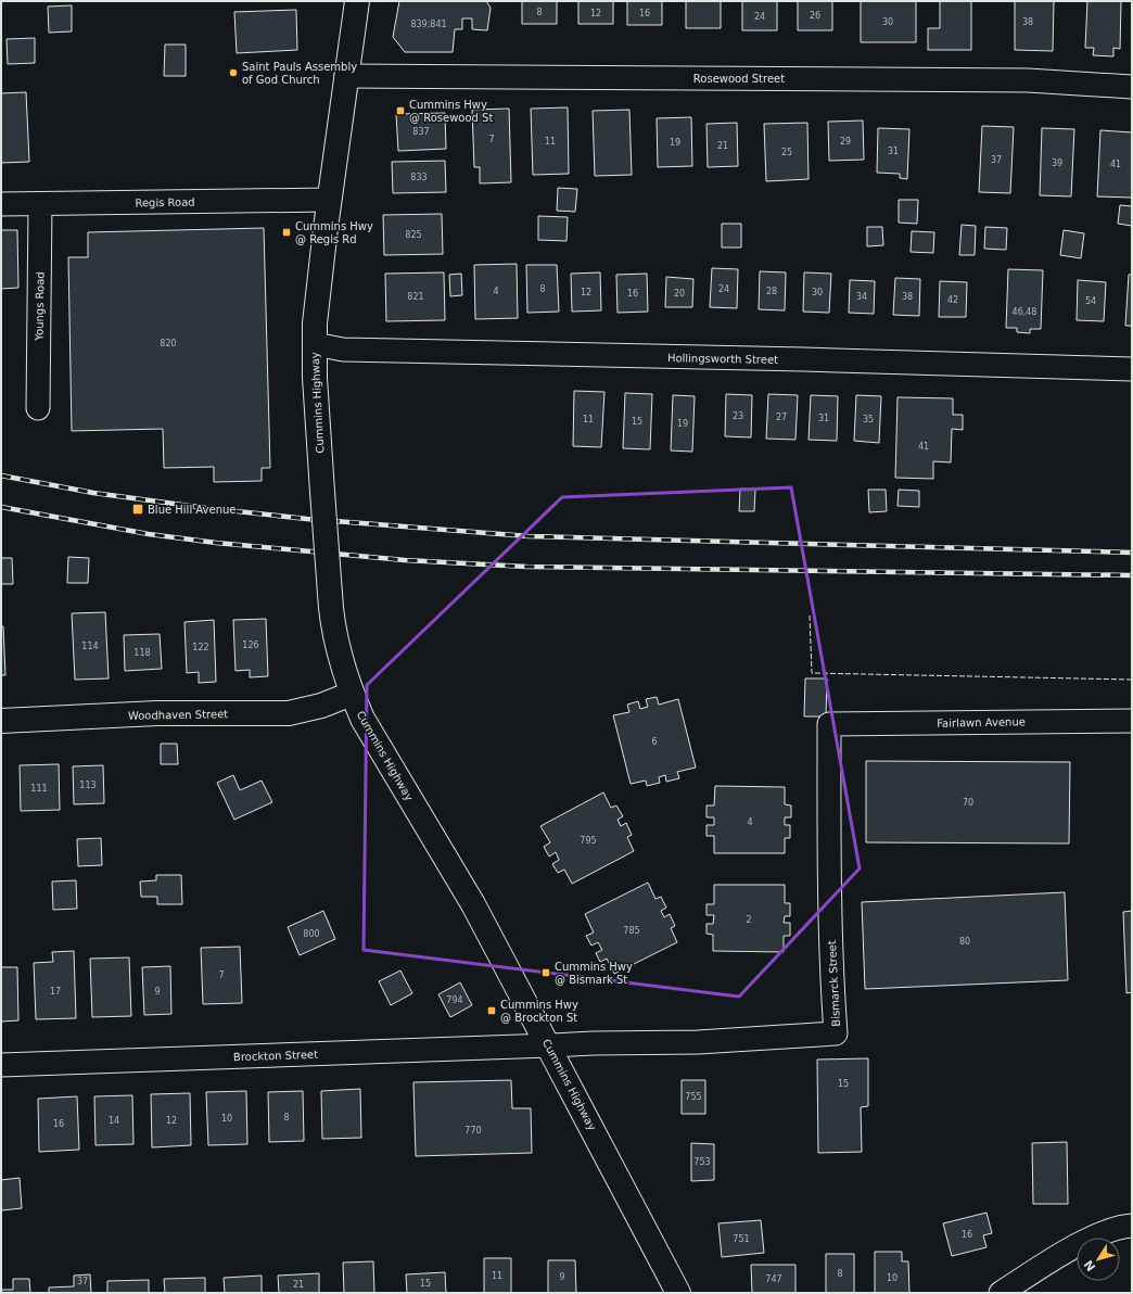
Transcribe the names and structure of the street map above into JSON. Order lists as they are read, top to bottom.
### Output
{
  "streets": {
    "main road": ["Cummins Highway", "Woodhaven Street"],
    "street": [
      "Rosewood Street",
      "Regis Road",
      "Youngs Road",
      "Hollingsworth Street",
      "Fairlawn Avenue",
      "Bismarck Street",
      "Brockton Street"
    ]
  },
  "crossings": [
    ["Rosewood Street", "Cummins Highway"],
    ["Regis Road", "Youngs Road"],
    ["Regis Road", "Cummins Highway"],
    ["Hollingsworth Street", "Cummins Highway"],
    ["Cummins Highway", "Woodhaven Street"],
    ["Cummins Highway", "Bismarck Street"],
    ["Cummins Highway", "Brockton Street"],
    ["Fairlawn Avenue", "Bismarck Street"],
    ["Bismarck Street", "Brockton Street"]
  ],
  "places": {
    "other": ["Saint Pauls Assembly of God Church"],
    "transit": [
      "Cummins Hwy @ Rosewood St",
      "Cummins Hwy @ Regis Rd",
      "Blue Hill Avenue",
      "Cummins Hwy @ Bismark St",
      "Cummins Hwy @ Brockton St"
    ]
  },
  "house_numbers": [
    "8",
    "12",
    "16",
    "26",
    "24",
    "30",
    "38",
    "839;841",
    "837",
    "7",
    "11",
    "29",
    "19",
    "21",
    "31",
    "25",
    "37",
    "39",
    "41",
    "833",
    "825",
    "8",
    "24",
    "4",
    "28",
    "12",
    "30",
    "16",
    "20",
    "821",
    "34",
    "38",
    "42",
    "54",
    "46,48",
    "820",
    "23",
    "27",
    "31",
    "11",
    "35",
    "15",
    "19",
    "41",
    "126",
    "114",
    "122",
    "118",
    "6",
    "113",
    "111",
    "70",
    "4",
    "795",
    "2",
    "785",
    "800",
    "80",
    "7",
    "17",
    "9",
    "794",
    "15",
    "755",
    "8",
    "10",
    "14",
    "12",
    "16",
    "770",
    "753",
    "16",
    "751",
    "8",
    "11",
    "9",
    "10",
    "747",
    "37",
    "15",
    "21"
  ],
  "north": "bottom left"
}
